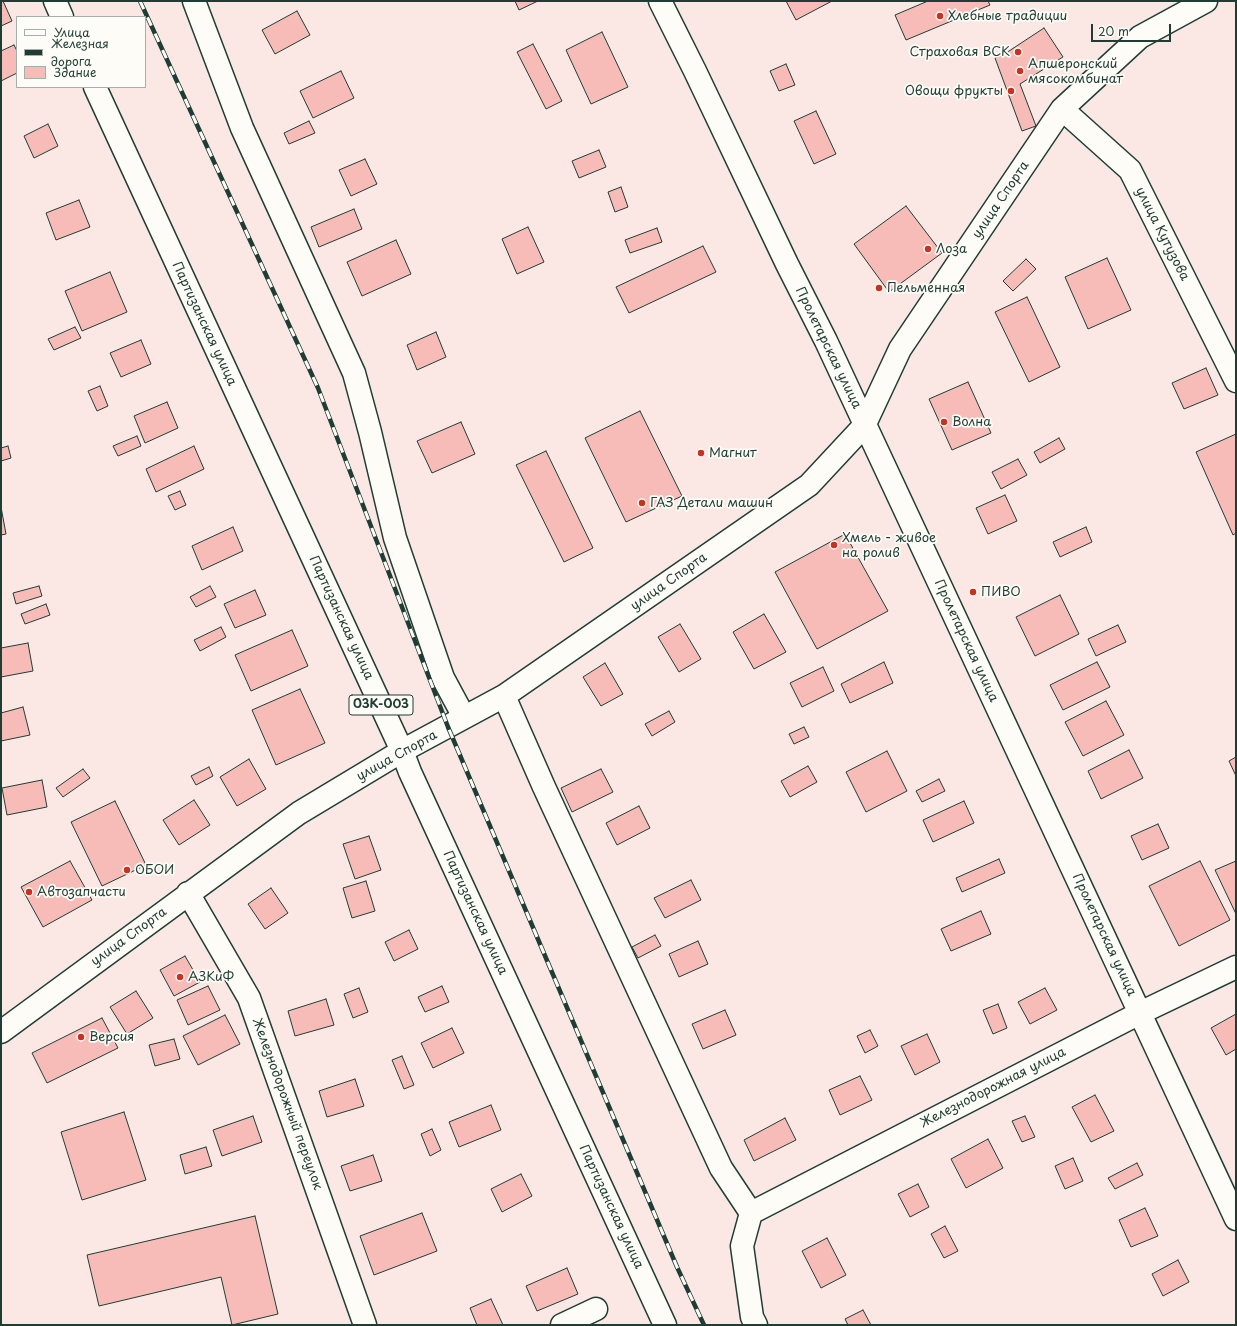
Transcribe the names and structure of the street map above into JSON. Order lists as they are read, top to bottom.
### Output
{
  "streets": {
    "street": [
      "улица Спорта",
      "улица Кутузова",
      "Партизанская улица",
      "Пролетарская улица",
      "03К-003",
      "Железнодорожная улица",
      "Железнодорожный переулок"
    ]
  },
  "crossings": [
    ["улица Спорта", "улица Кутузова"],
    ["улица Спорта", "Партизанская улица"],
    ["улица Спорта", "Пролетарская улица"],
    ["улица Спорта", "Железнодорожный переулок"],
    ["Пролетарская улица", "Железнодорожная улица"]
  ],
  "places": [
    "Хлебные традиции",
    "Страховая ВСК",
    "Апшеронский мясокомбинат",
    "Овощи фрукты",
    "Лоза",
    "Пельменная",
    "Волна",
    "Магнит",
    "ГАЗ Детали машин",
    "Хмель - живое на ролив",
    "ПИВО",
    "ОБОИ",
    "Автозапчасти",
    "АЗКиФ",
    "Версия"
  ],
  "legend": ["Улица", "Железная дорога", "Здание"],
  "scale_bar": "20 m"
}
